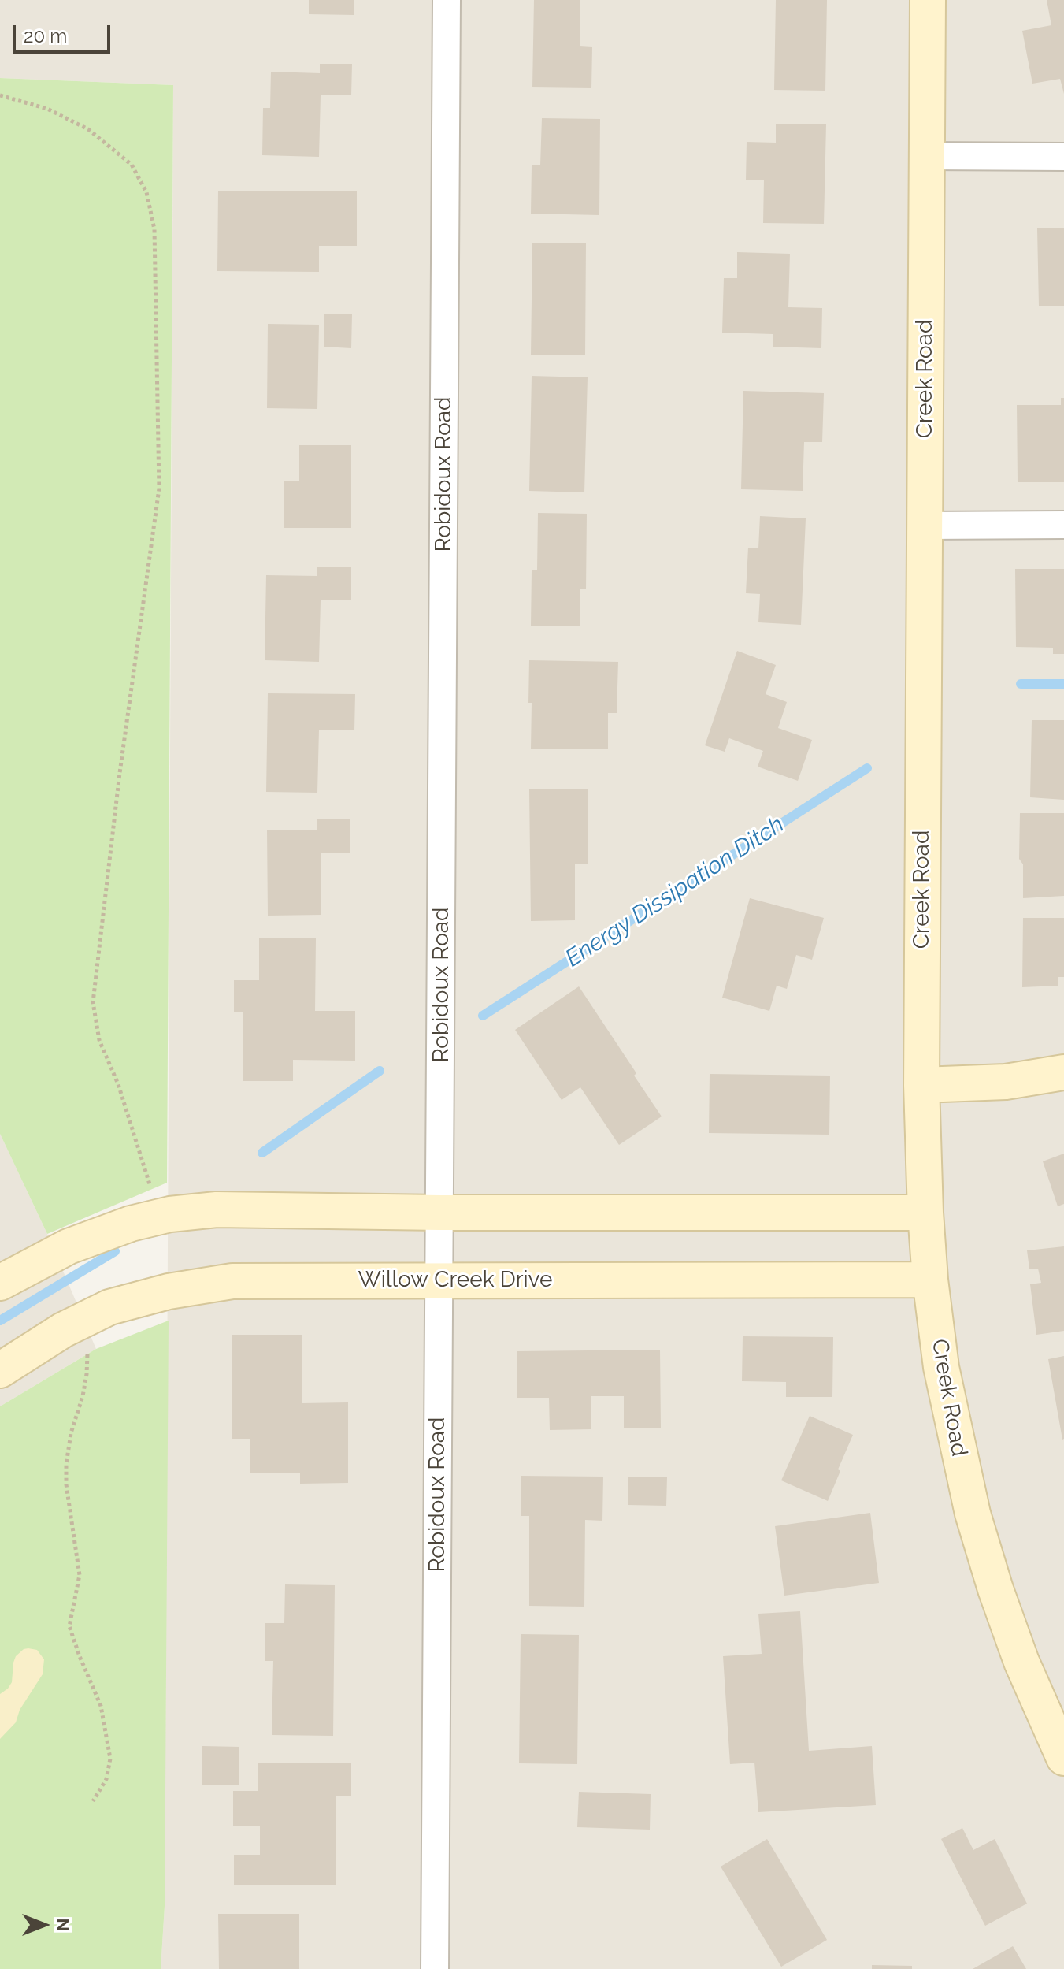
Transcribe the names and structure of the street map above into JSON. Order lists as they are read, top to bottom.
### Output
{
  "streets": {
    "street": ["Creek Road", "Robidoux Road", "Willow Creek Drive"]
  },
  "crossings": [
    ["Creek Road", "Willow Creek Drive"],
    ["Robidoux Road", "Willow Creek Drive"]
  ],
  "water": ["Energy Dissipation Ditch"],
  "scale_bar": "20 m",
  "north": "right"
}
